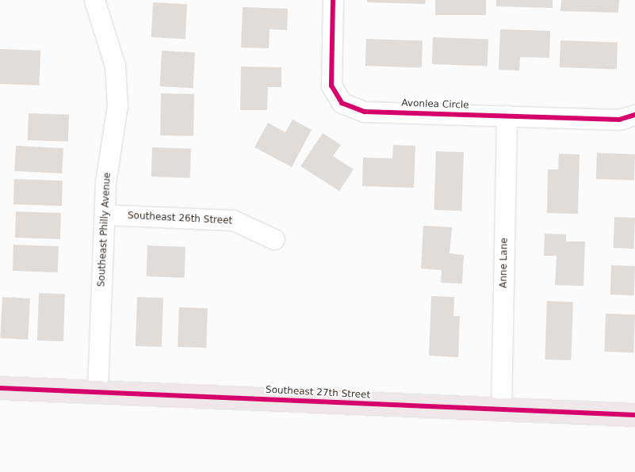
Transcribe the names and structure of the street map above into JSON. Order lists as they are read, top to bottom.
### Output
{
  "streets": {
    "main road": ["Southeast 27th Street"],
    "street": [
      "Avonlea Circle",
      "Southeast 26th Street",
      "Southeast Philly Avenue",
      "Anne Lane"
    ]
  },
  "crossings": [
    ["Avonlea Circle", "Anne Lane"],
    ["Southeast 26th Street", "Southeast Philly Avenue"],
    ["Southeast Philly Avenue", "Southeast 27th Street"],
    ["Anne Lane", "Southeast 27th Street"]
  ]
}
